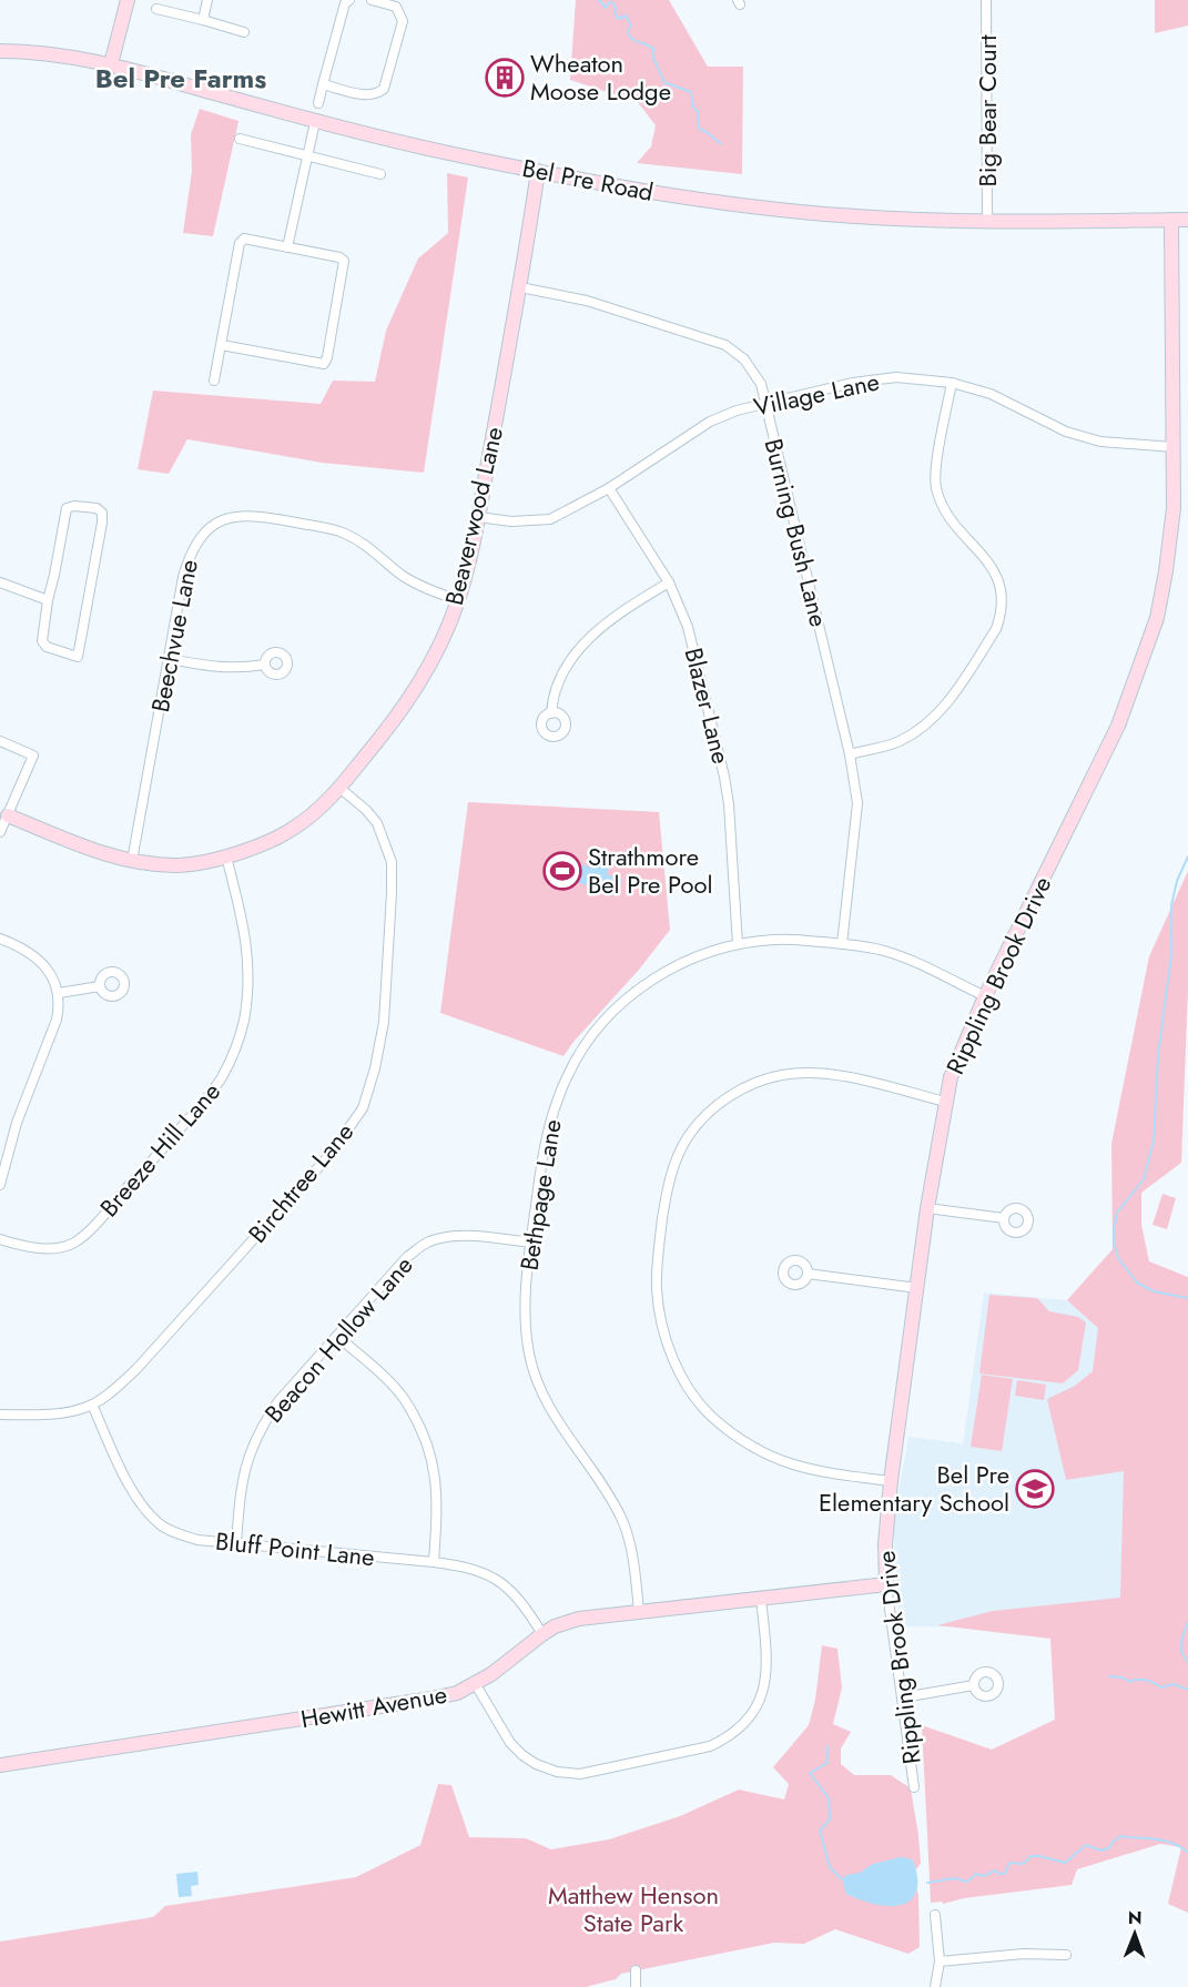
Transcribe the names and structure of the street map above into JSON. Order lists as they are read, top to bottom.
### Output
{
  "streets": {
    "street": [
      "Big Bear Court",
      "Bel Pre Road",
      "Village Lane",
      "Beaverwood Lane",
      "Burning Bush Lane",
      "Beechvue Lane",
      "Blazer Lane",
      "Rippling Brook Drive",
      "Breeze Hill Lane",
      "Birchtree Lane",
      "Bethpage Lane",
      "Beacon Hollow Lane",
      "Bluff Point Lane",
      "Hewitt Avenue"
    ]
  },
  "crossings": [
    ["Big Bear Court", "Bel Pre Road"],
    ["Bel Pre Road", "Beaverwood Lane"],
    ["Bel Pre Road", "Rippling Brook Drive"],
    ["Village Lane", "Beaverwood Lane"],
    ["Village Lane", "Burning Bush Lane"],
    ["Village Lane", "Blazer Lane"],
    ["Village Lane", "Rippling Brook Drive"],
    ["Beaverwood Lane", "Burning Bush Lane"],
    ["Beaverwood Lane", "Beechvue Lane"],
    ["Beaverwood Lane", "Breeze Hill Lane"],
    ["Beaverwood Lane", "Birchtree Lane"],
    ["Burning Bush Lane", "Bethpage Lane"],
    ["Blazer Lane", "Bethpage Lane"],
    ["Rippling Brook Drive", "Bethpage Lane"],
    ["Rippling Brook Drive", "Hewitt Avenue"],
    ["Birchtree Lane", "Bluff Point Lane"],
    ["Bethpage Lane", "Beacon Hollow Lane"],
    ["Bethpage Lane", "Hewitt Avenue"],
    ["Beacon Hollow Lane", "Bluff Point Lane"],
    ["Bluff Point Lane", "Hewitt Avenue"]
  ],
  "districts": ["Bel Pre Farms"],
  "parks": ["Matthew Henson State Park"],
  "places": {
    "building": ["Wheaton Moose Lodge"],
    "sports": ["Strathmore Bel Pre Pool"],
    "school or university": ["Bel Pre Elementary School"]
  },
  "north": "top"
}
